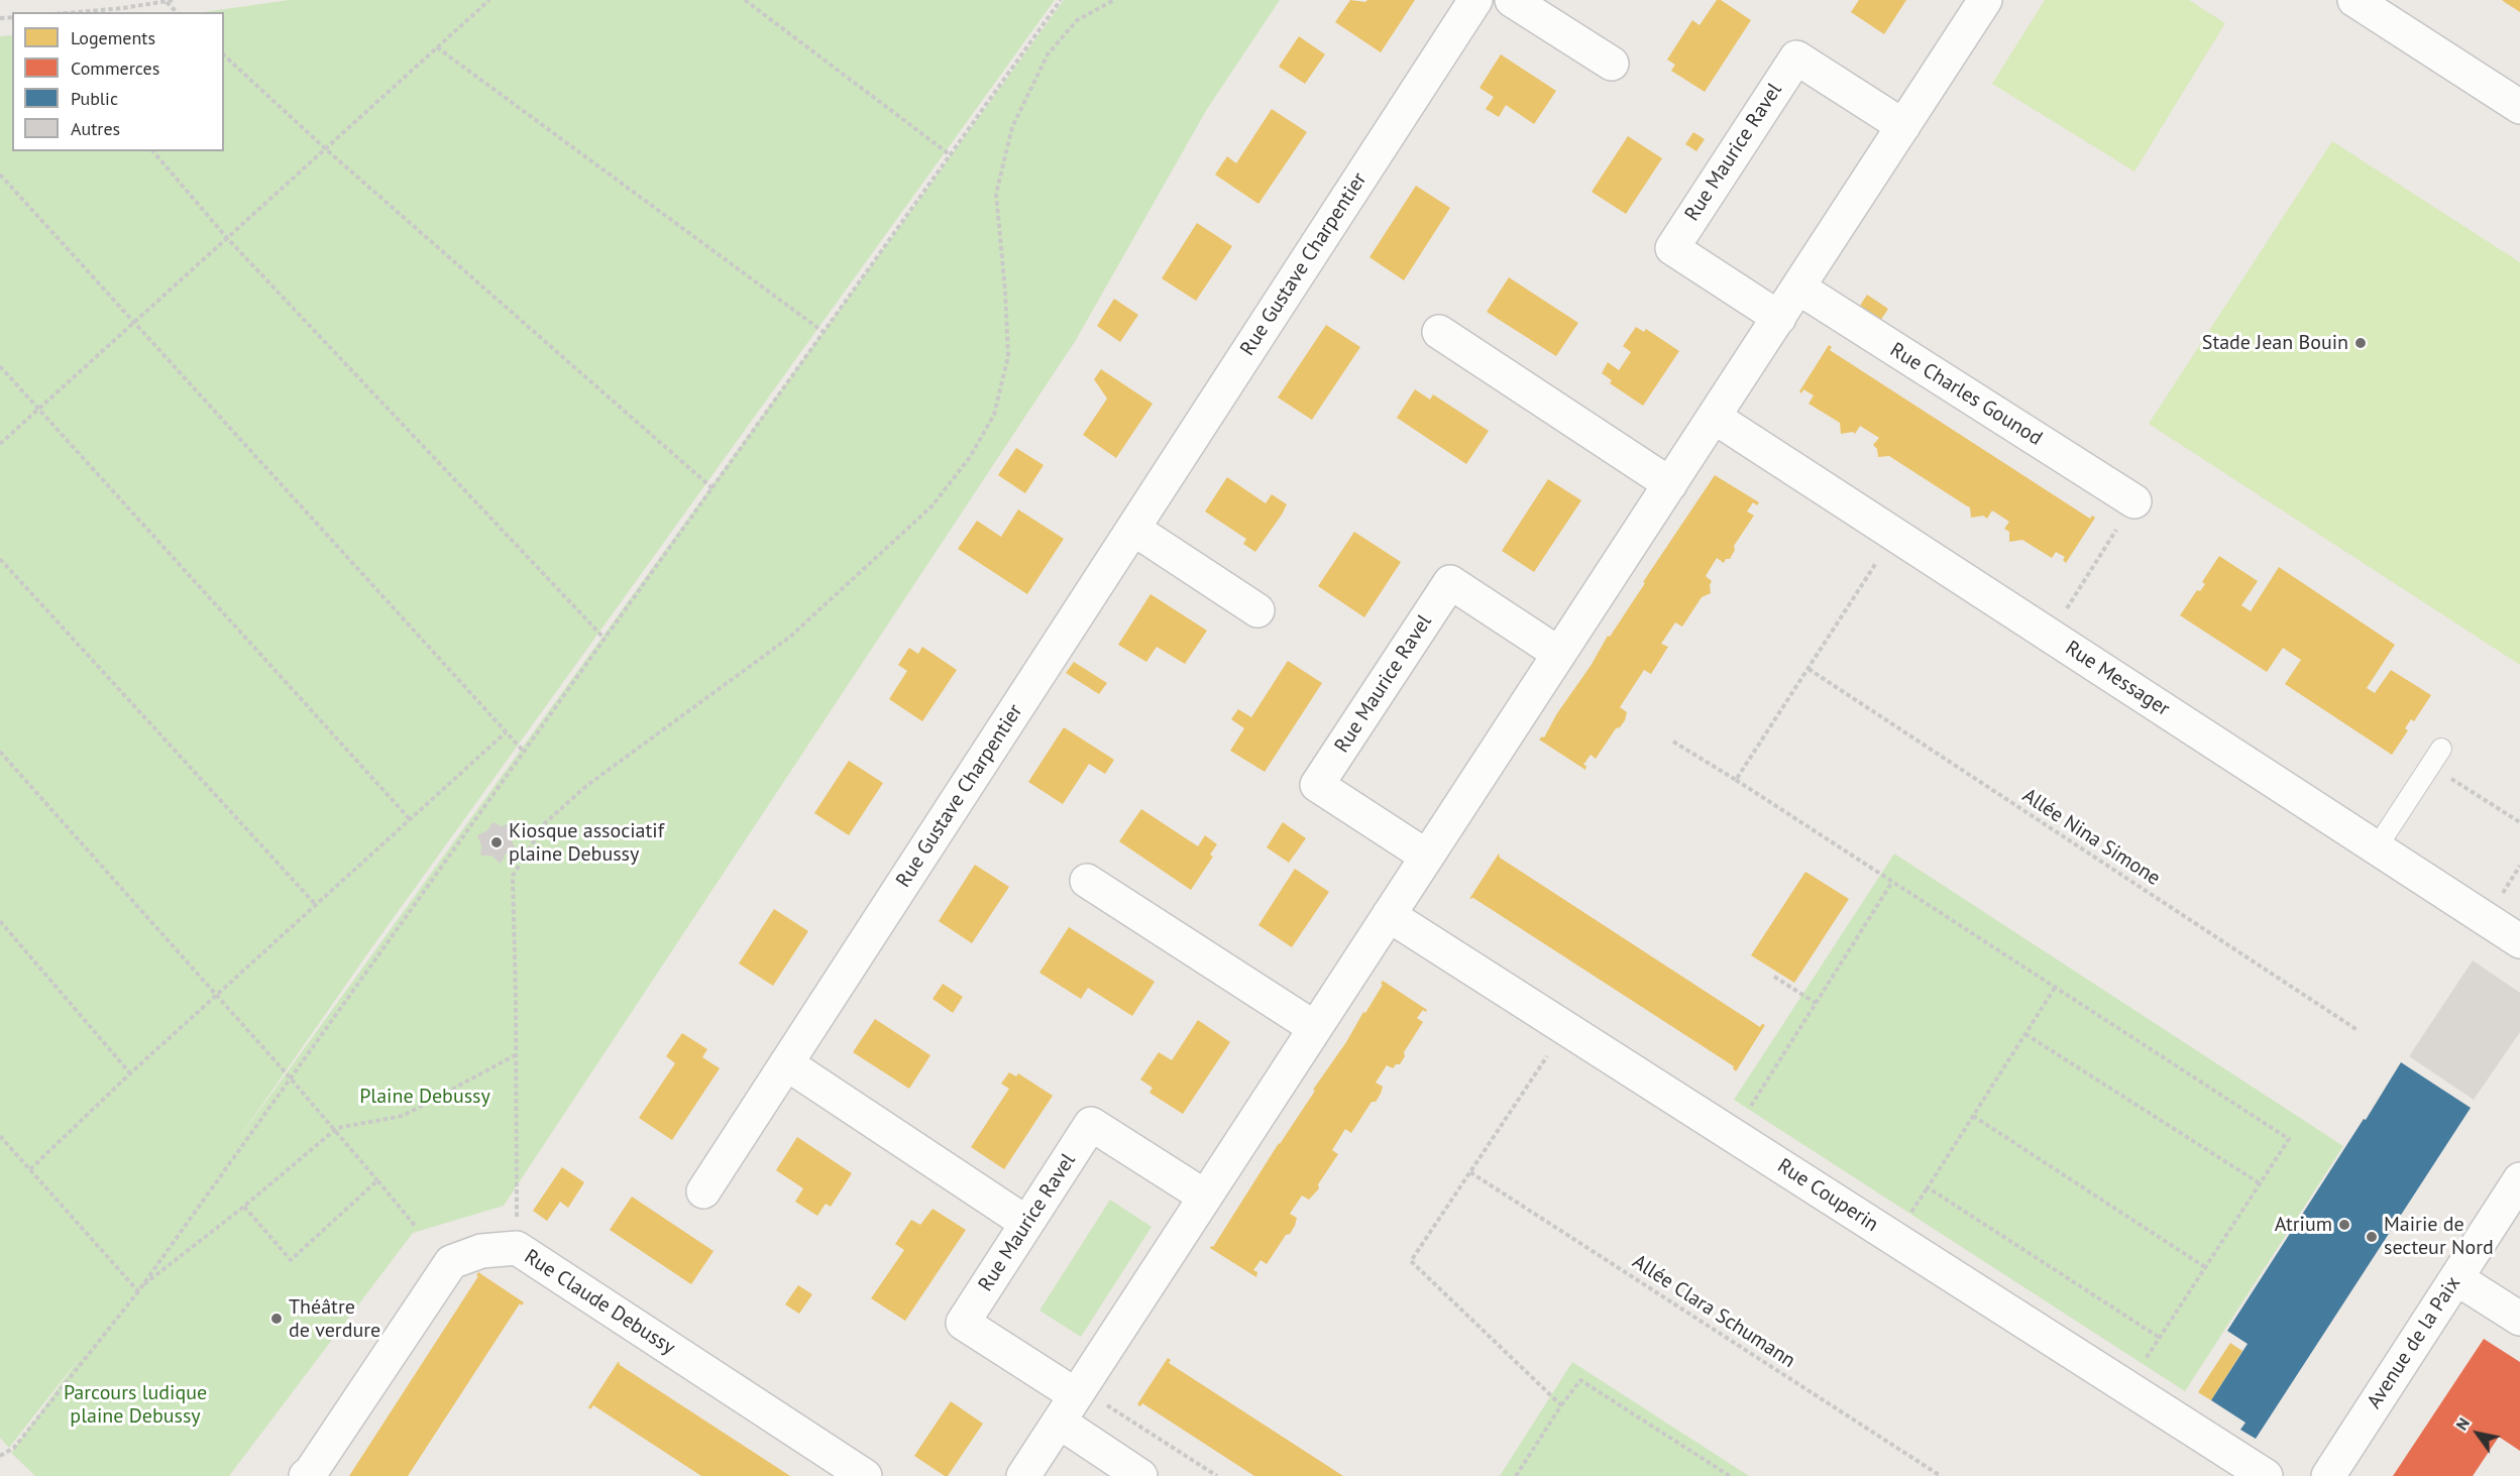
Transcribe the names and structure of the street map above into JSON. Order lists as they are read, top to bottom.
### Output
{
  "streets": {
    "street": [
      "Rue Maurice Ravel",
      "Rue Gustave Charpentier",
      "Rue Charles Gounod",
      "Rue Messager",
      "Rue Couperin",
      "Rue Claude Debussy",
      "Avenue de la Paix"
    ],
    "path": ["Allée Nina Simone", "Allée Clara Schumann"]
  },
  "parks": ["Plaine Debussy", "Parcours ludique plaine Debussy"],
  "places": [
    "Stade Jean Bouin",
    "Kiosque associatif plaine Debussy",
    "Atrium",
    "Mairie de secteur Nord",
    "Théâtre de verdure"
  ],
  "legend": [
    "Logements",
    "Commerces",
    "Public",
    "Autres"
  ],
  "north": "top left"
}
